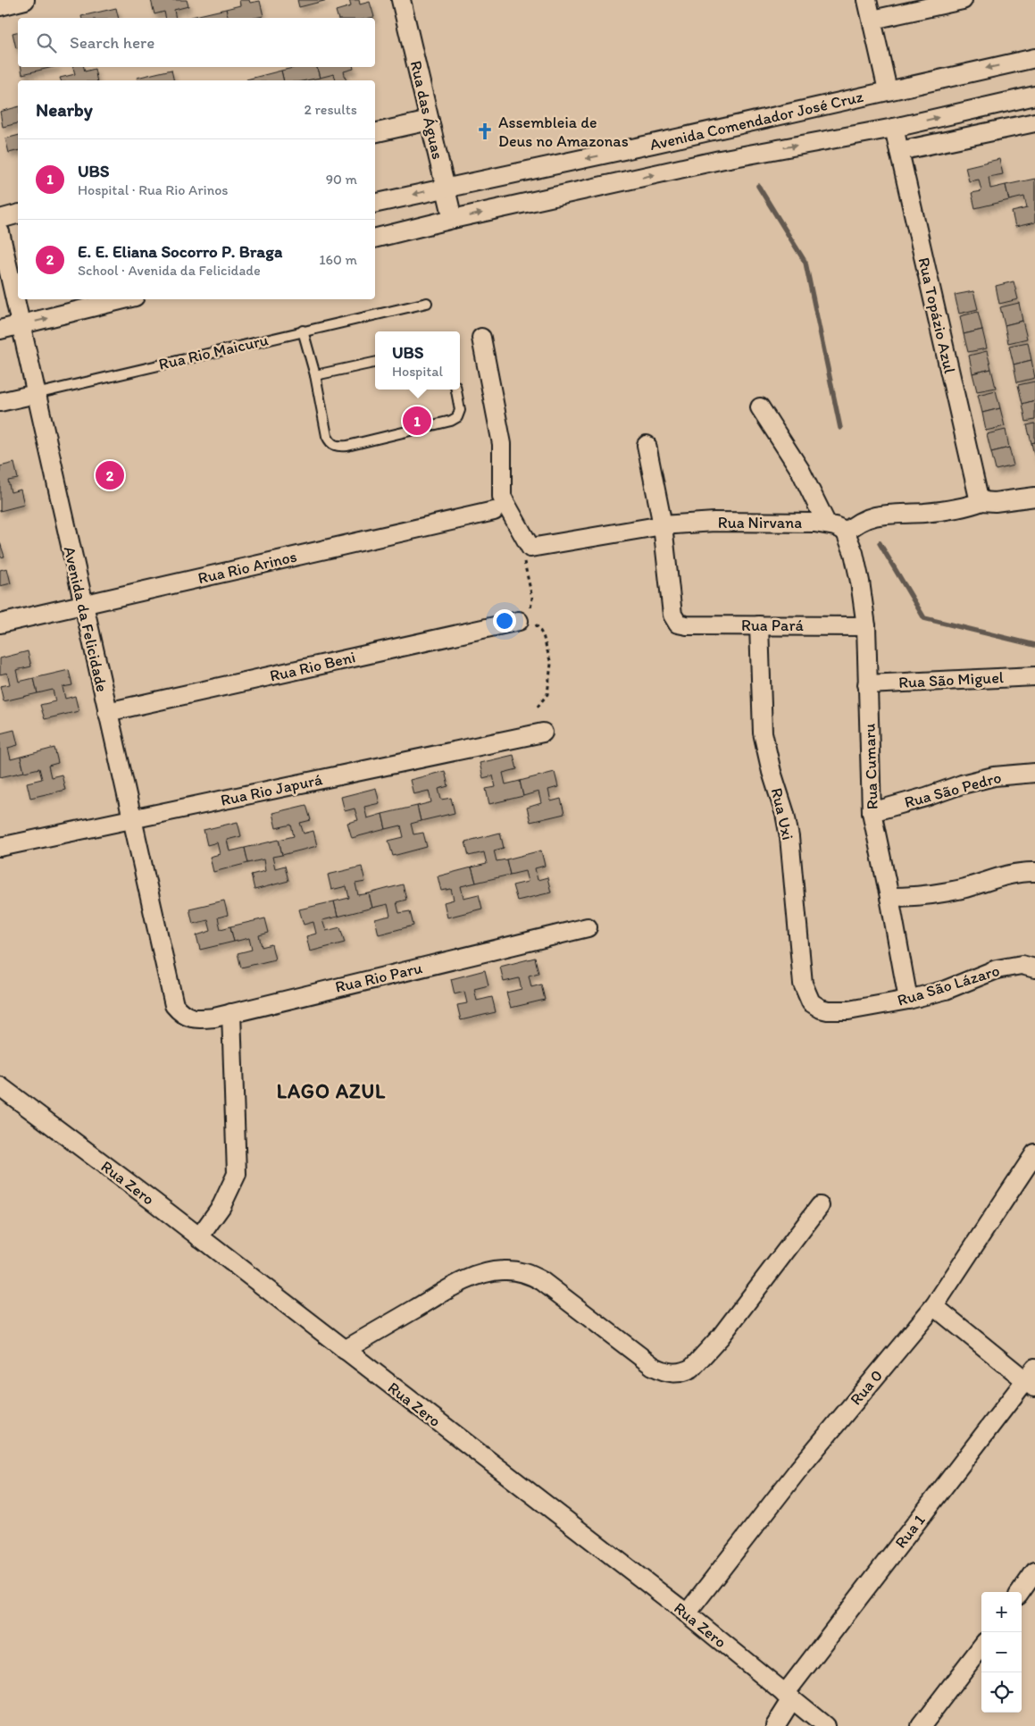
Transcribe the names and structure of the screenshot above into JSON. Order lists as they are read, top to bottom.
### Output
{
  "streets": {
    "street": [
      "Rua das Águas",
      "Avenida Comendador José Cruz",
      "Rua Topázio Azul",
      "Rua Rio Maicuru",
      "Rua Nirvana",
      "Rua Rio Arinos",
      "Avenida da Felicidade",
      "Rua Pará",
      "Rua Rio Beni",
      "Rua São Miguel",
      "Rua Cumaru",
      "Rua Rio Japurá",
      "Rua São Pedro",
      "Rua Uxi",
      "Rua Rio Paru",
      "Rua São Lázaro",
      "Rua Zero",
      "Rua 0",
      "Rua 1"
    ]
  },
  "crossings": [
    ["Rua das Águas", "Avenida Comendador José Cruz"],
    ["Avenida Comendador José Cruz", "Rua Topázio Azul"],
    ["Rua Rio Maicuru", "Avenida da Felicidade"],
    ["Rua Nirvana", "Rua Pará"],
    ["Rua Nirvana", "Rua Cumaru"],
    ["Rua Rio Arinos", "Avenida da Felicidade"],
    ["Avenida da Felicidade", "Rua Rio Beni"],
    ["Avenida da Felicidade", "Rua Rio Japurá"],
    ["Avenida da Felicidade", "Rua Rio Paru"],
    ["Rua Pará", "Rua Cumaru"],
    ["Rua Pará", "Rua Uxi"],
    ["Rua São Miguel", "Rua Cumaru"],
    ["Rua Cumaru", "Rua São Pedro"],
    ["Rua Cumaru", "Rua São Lázaro"],
    ["Rua Uxi", "Rua São Lázaro"],
    ["Rua Zero", "Rua 0"],
    ["Rua Zero", "Rua 1"]
  ],
  "districts": ["LAGO AZUL"],
  "places": {
    "church": ["Assembleia de Deus no Amazonas"]
  },
  "page": {
    "search": "Search here",
    "heading": ["Nearby", "2 results"],
    "list": [
      {
        "mark": "1",
        "name": "UBS",
        "note": "Hospital · Rua Rio Arinos",
        "value": "90 m"
      },
      {
        "mark": "2",
        "name": "E. E. Eliana Socorro P. Braga",
        "note": "School · Avenida da Felicidade",
        "value": "160 m"
      }
    ],
    "popup": ["UBS", "Hospital"],
    "pins": ["1", "2"],
    "map_buttons": ["+", "−"]
  }
}
